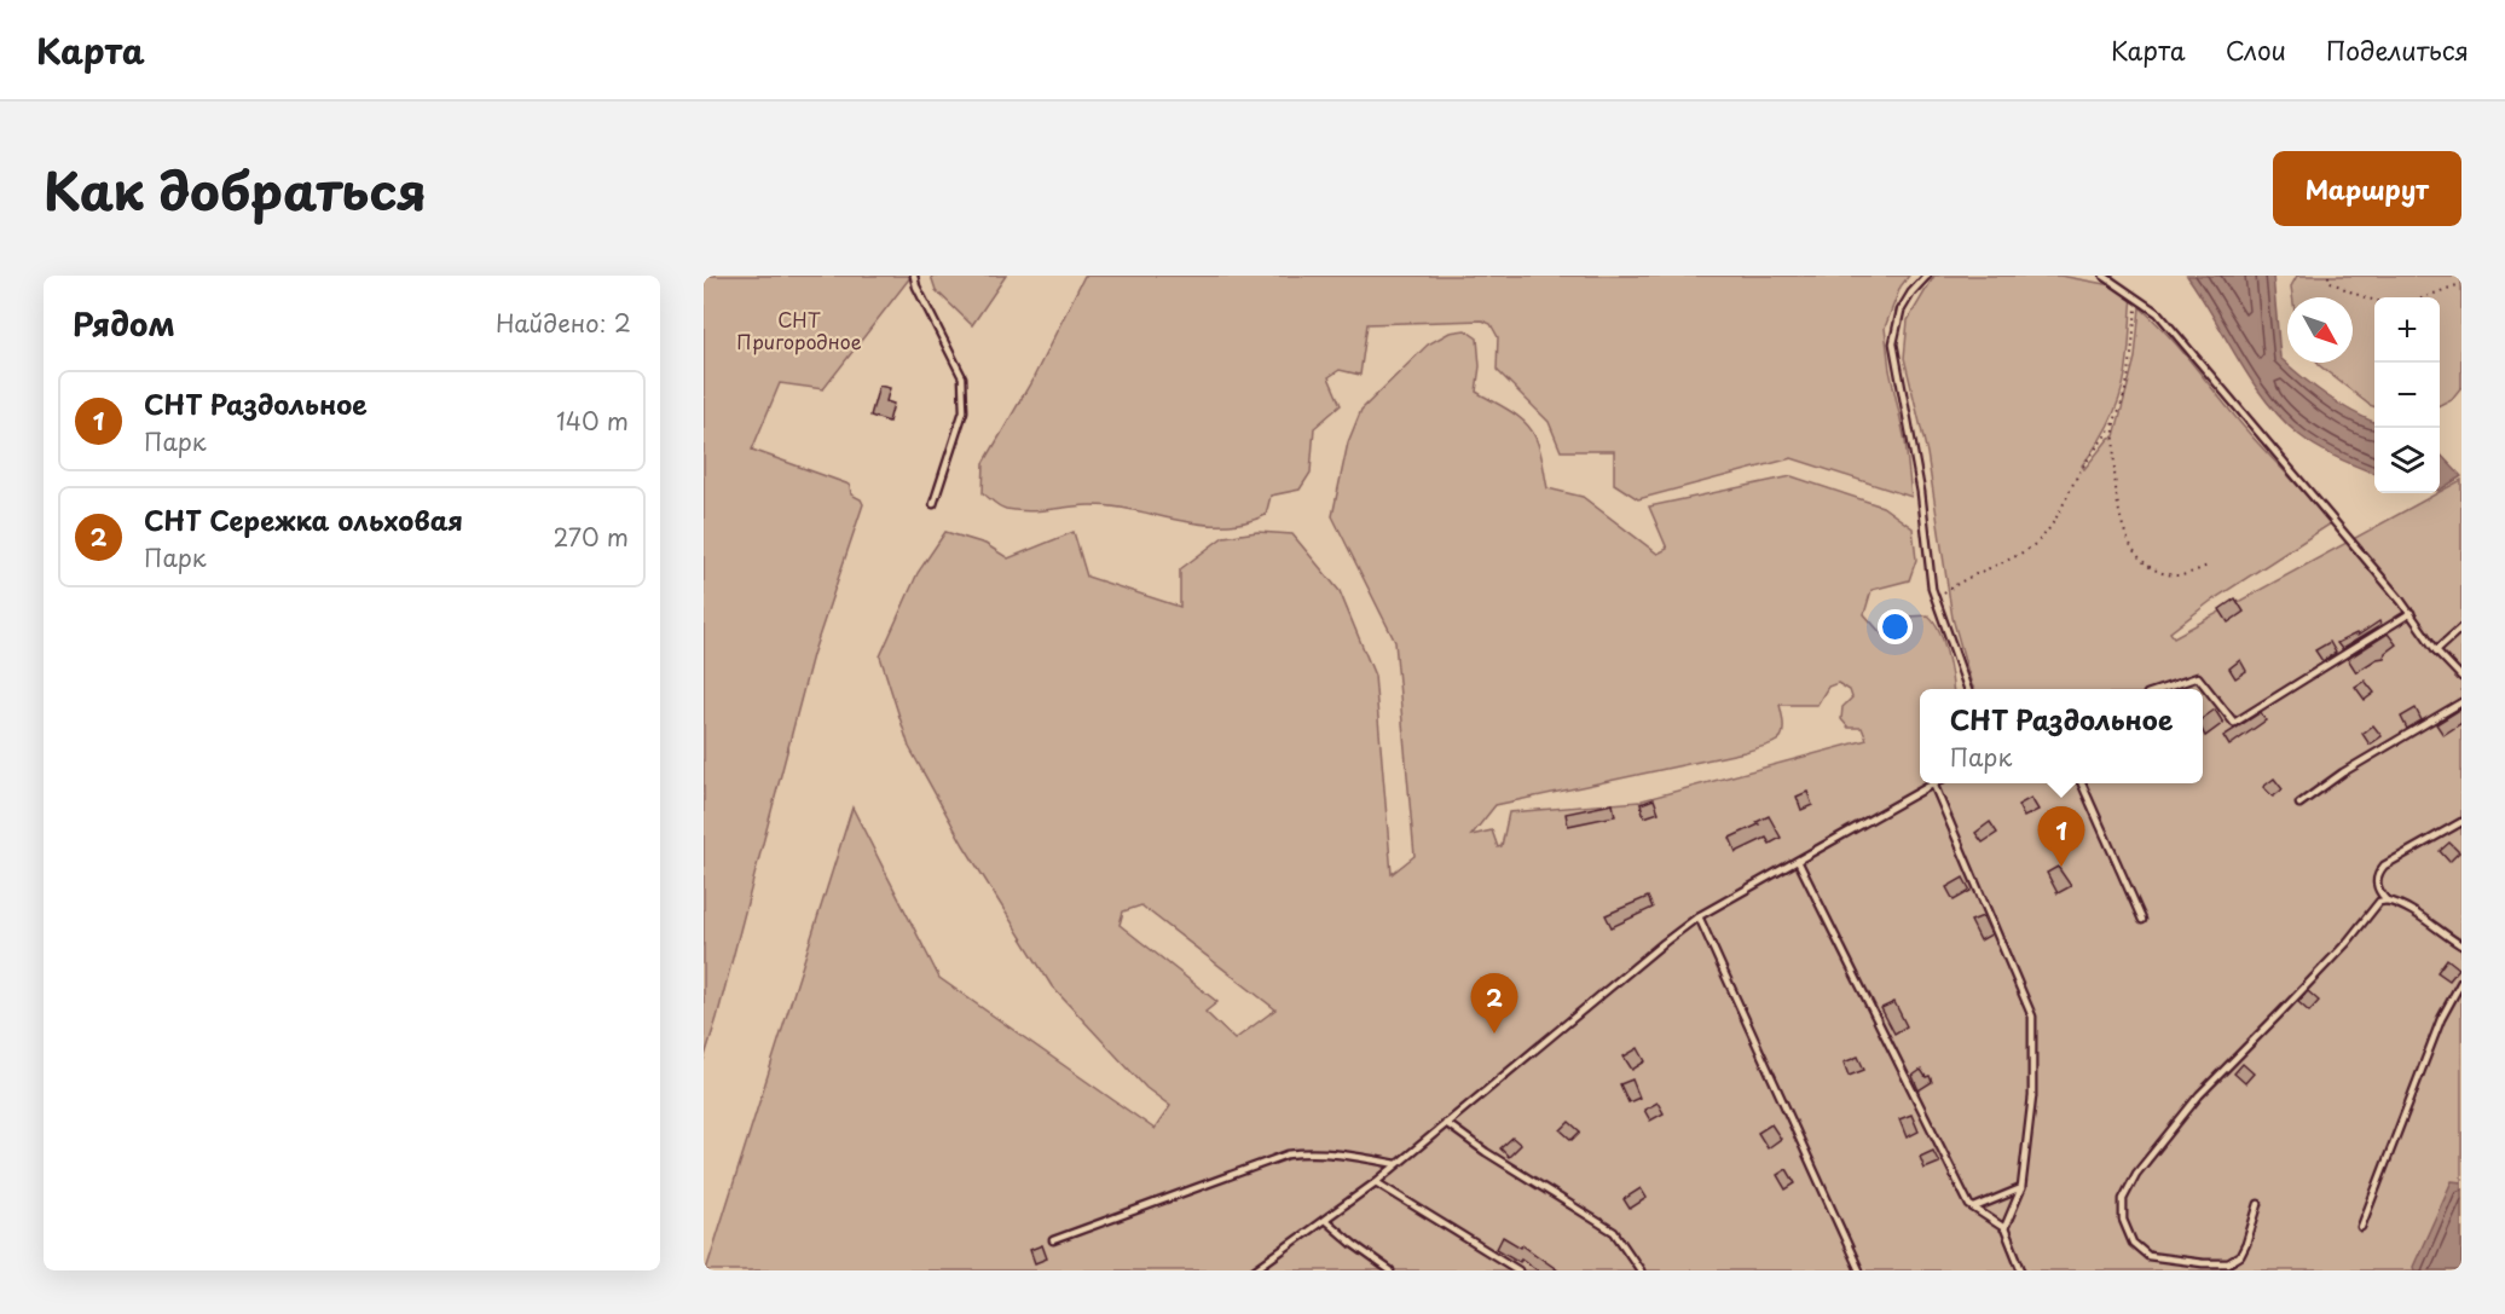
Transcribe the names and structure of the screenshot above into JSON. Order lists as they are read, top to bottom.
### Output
{
  "parks": ["СНТ Пригородное"],
  "north": "bottom right",
  "page": {
    "header": "Карта",
    "nav": ["Карта", "Слои", "Поделиться"],
    "title": "Как добраться",
    "buttons": "Маршрут",
    "heading": ["Рядом", "Найдено: 2"],
    "map_buttons": ["+", "−"],
    "list": [
      {
        "mark": "1",
        "name": "СНТ Раздольное",
        "note": "Парк",
        "value": "140 m"
      },
      {
        "mark": "2",
        "name": "СНТ Сережка ольховая",
        "note": "Парк",
        "value": "270 m"
      }
    ],
    "popup": ["СНТ Раздольное", "Парк"],
    "pins": ["1", "2"]
  }
}
